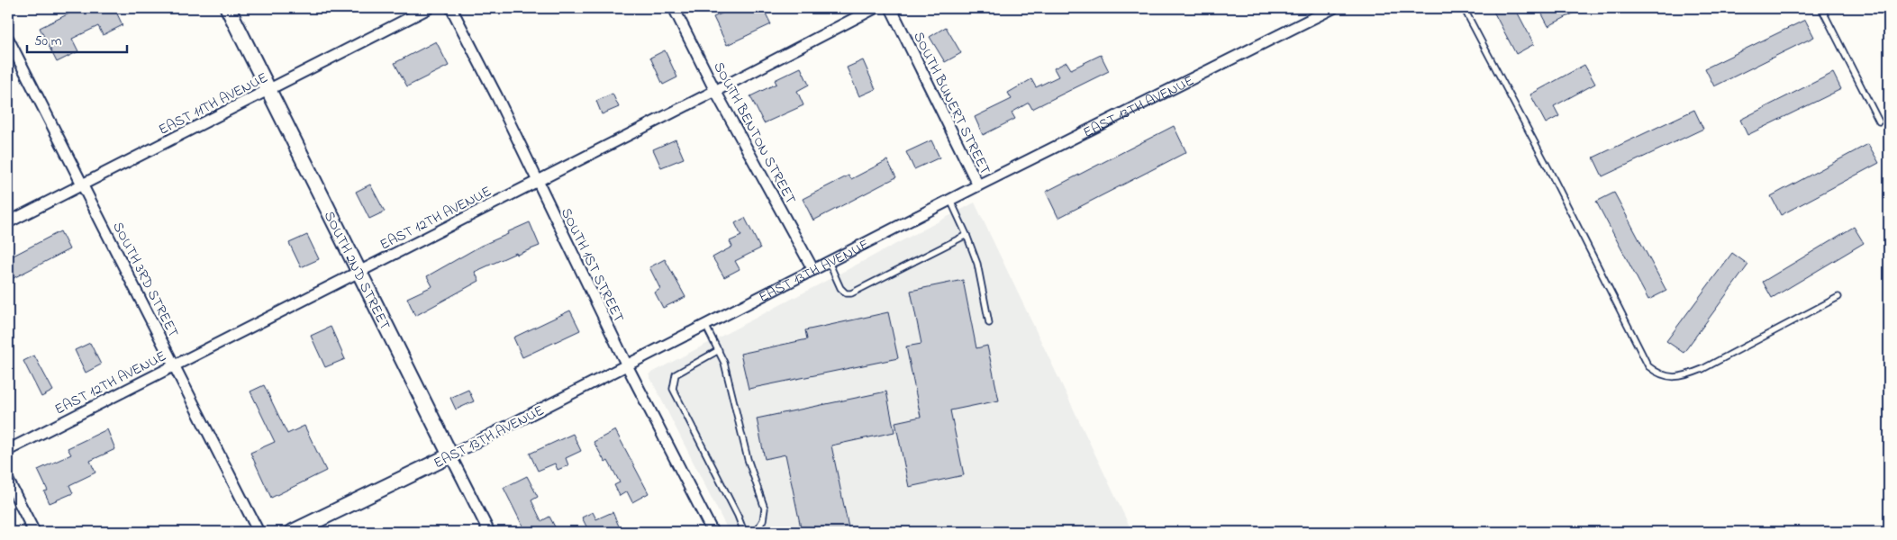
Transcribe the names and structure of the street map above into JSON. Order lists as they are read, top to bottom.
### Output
{
  "streets": {
    "street": [
      "EAST 11TH AVENUE",
      "SOUTH BUNERT STREET",
      "EAST 13TH AVENUE",
      "SOUTH BENTON STREET",
      "EAST 12TH AVENUE",
      "SOUTH 1ST STREET",
      "SOUTH 2ND STREET",
      "SOUTH 3RD STREET"
    ]
  },
  "crossings": [
    ["EAST 11TH AVENUE", "SOUTH 2ND STREET"],
    ["EAST 11TH AVENUE", "SOUTH 3RD STREET"],
    ["SOUTH BUNERT STREET", "EAST 13TH AVENUE"],
    ["EAST 13TH AVENUE", "SOUTH BENTON STREET"],
    ["EAST 13TH AVENUE", "SOUTH 1ST STREET"],
    ["EAST 13TH AVENUE", "SOUTH 2ND STREET"],
    ["SOUTH BENTON STREET", "EAST 12TH AVENUE"],
    ["EAST 12TH AVENUE", "SOUTH 1ST STREET"],
    ["EAST 12TH AVENUE", "SOUTH 2ND STREET"],
    ["EAST 12TH AVENUE", "SOUTH 3RD STREET"]
  ],
  "scale_bar": "50 m"
}
